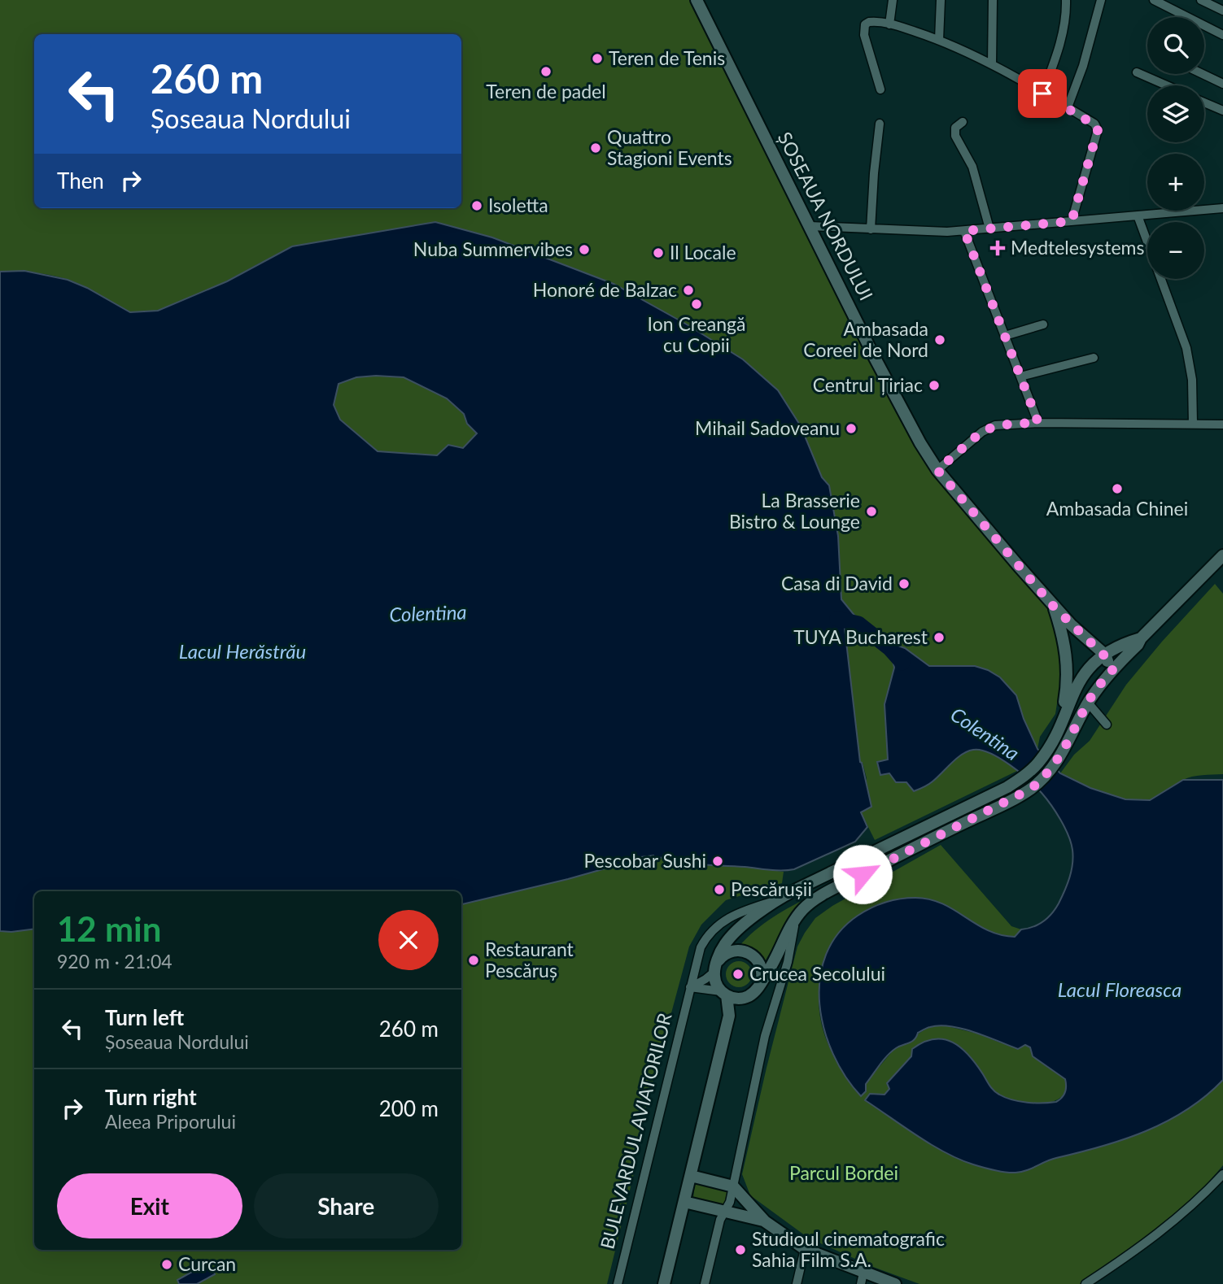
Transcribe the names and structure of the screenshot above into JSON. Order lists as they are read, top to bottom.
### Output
{
  "streets": {
    "main road": ["ȘOSEAUA NORDULUI"],
    "street": ["BULEVARDUL AVIATORILOR"]
  },
  "water": ["Colentina", "Lacul Herăstrău", "Lacul Floreasca"],
  "parks": ["Parcul Bordei"],
  "places": {
    "other": [
      "Teren de Tenis",
      "Teren de padel",
      "Quattro Stagioni Events",
      "Isoletta",
      "Nuba Summervibes",
      "Il Locale",
      "Honoré de Balzac",
      "Ion Creangă cu Copii",
      "Ambasada Coreei de Nord",
      "Centrul Țiriac",
      "Mihail Sadoveanu",
      "Ambasada Chinei",
      "La Brasserie Bistro & Lounge",
      "Casa di David",
      "TUYA Bucharest",
      "Pescobar Sushi",
      "Pescărușii",
      "Restaurant Pescăruș",
      "Crucea Secolului",
      "Studioul cinematografic Sahia Film S.A.",
      "Curcan"
    ],
    "health": ["Medtelesystems"]
  },
  "page": {
    "map_buttons": ["+", "−"],
    "turn": ["260 m", "Șoseaua Nordului"],
    "then": "Then",
    "heading": ["12 min", "920 m · 21:04"],
    "list": [
      {
        "name": "Turn left",
        "note": "Șoseaua Nordului",
        "value": "260 m"
      },
      {
        "name": "Turn right",
        "note": "Aleea Priporului",
        "value": "200 m"
      }
    ],
    "buttons": ["Exit", "Share"]
  }
}
